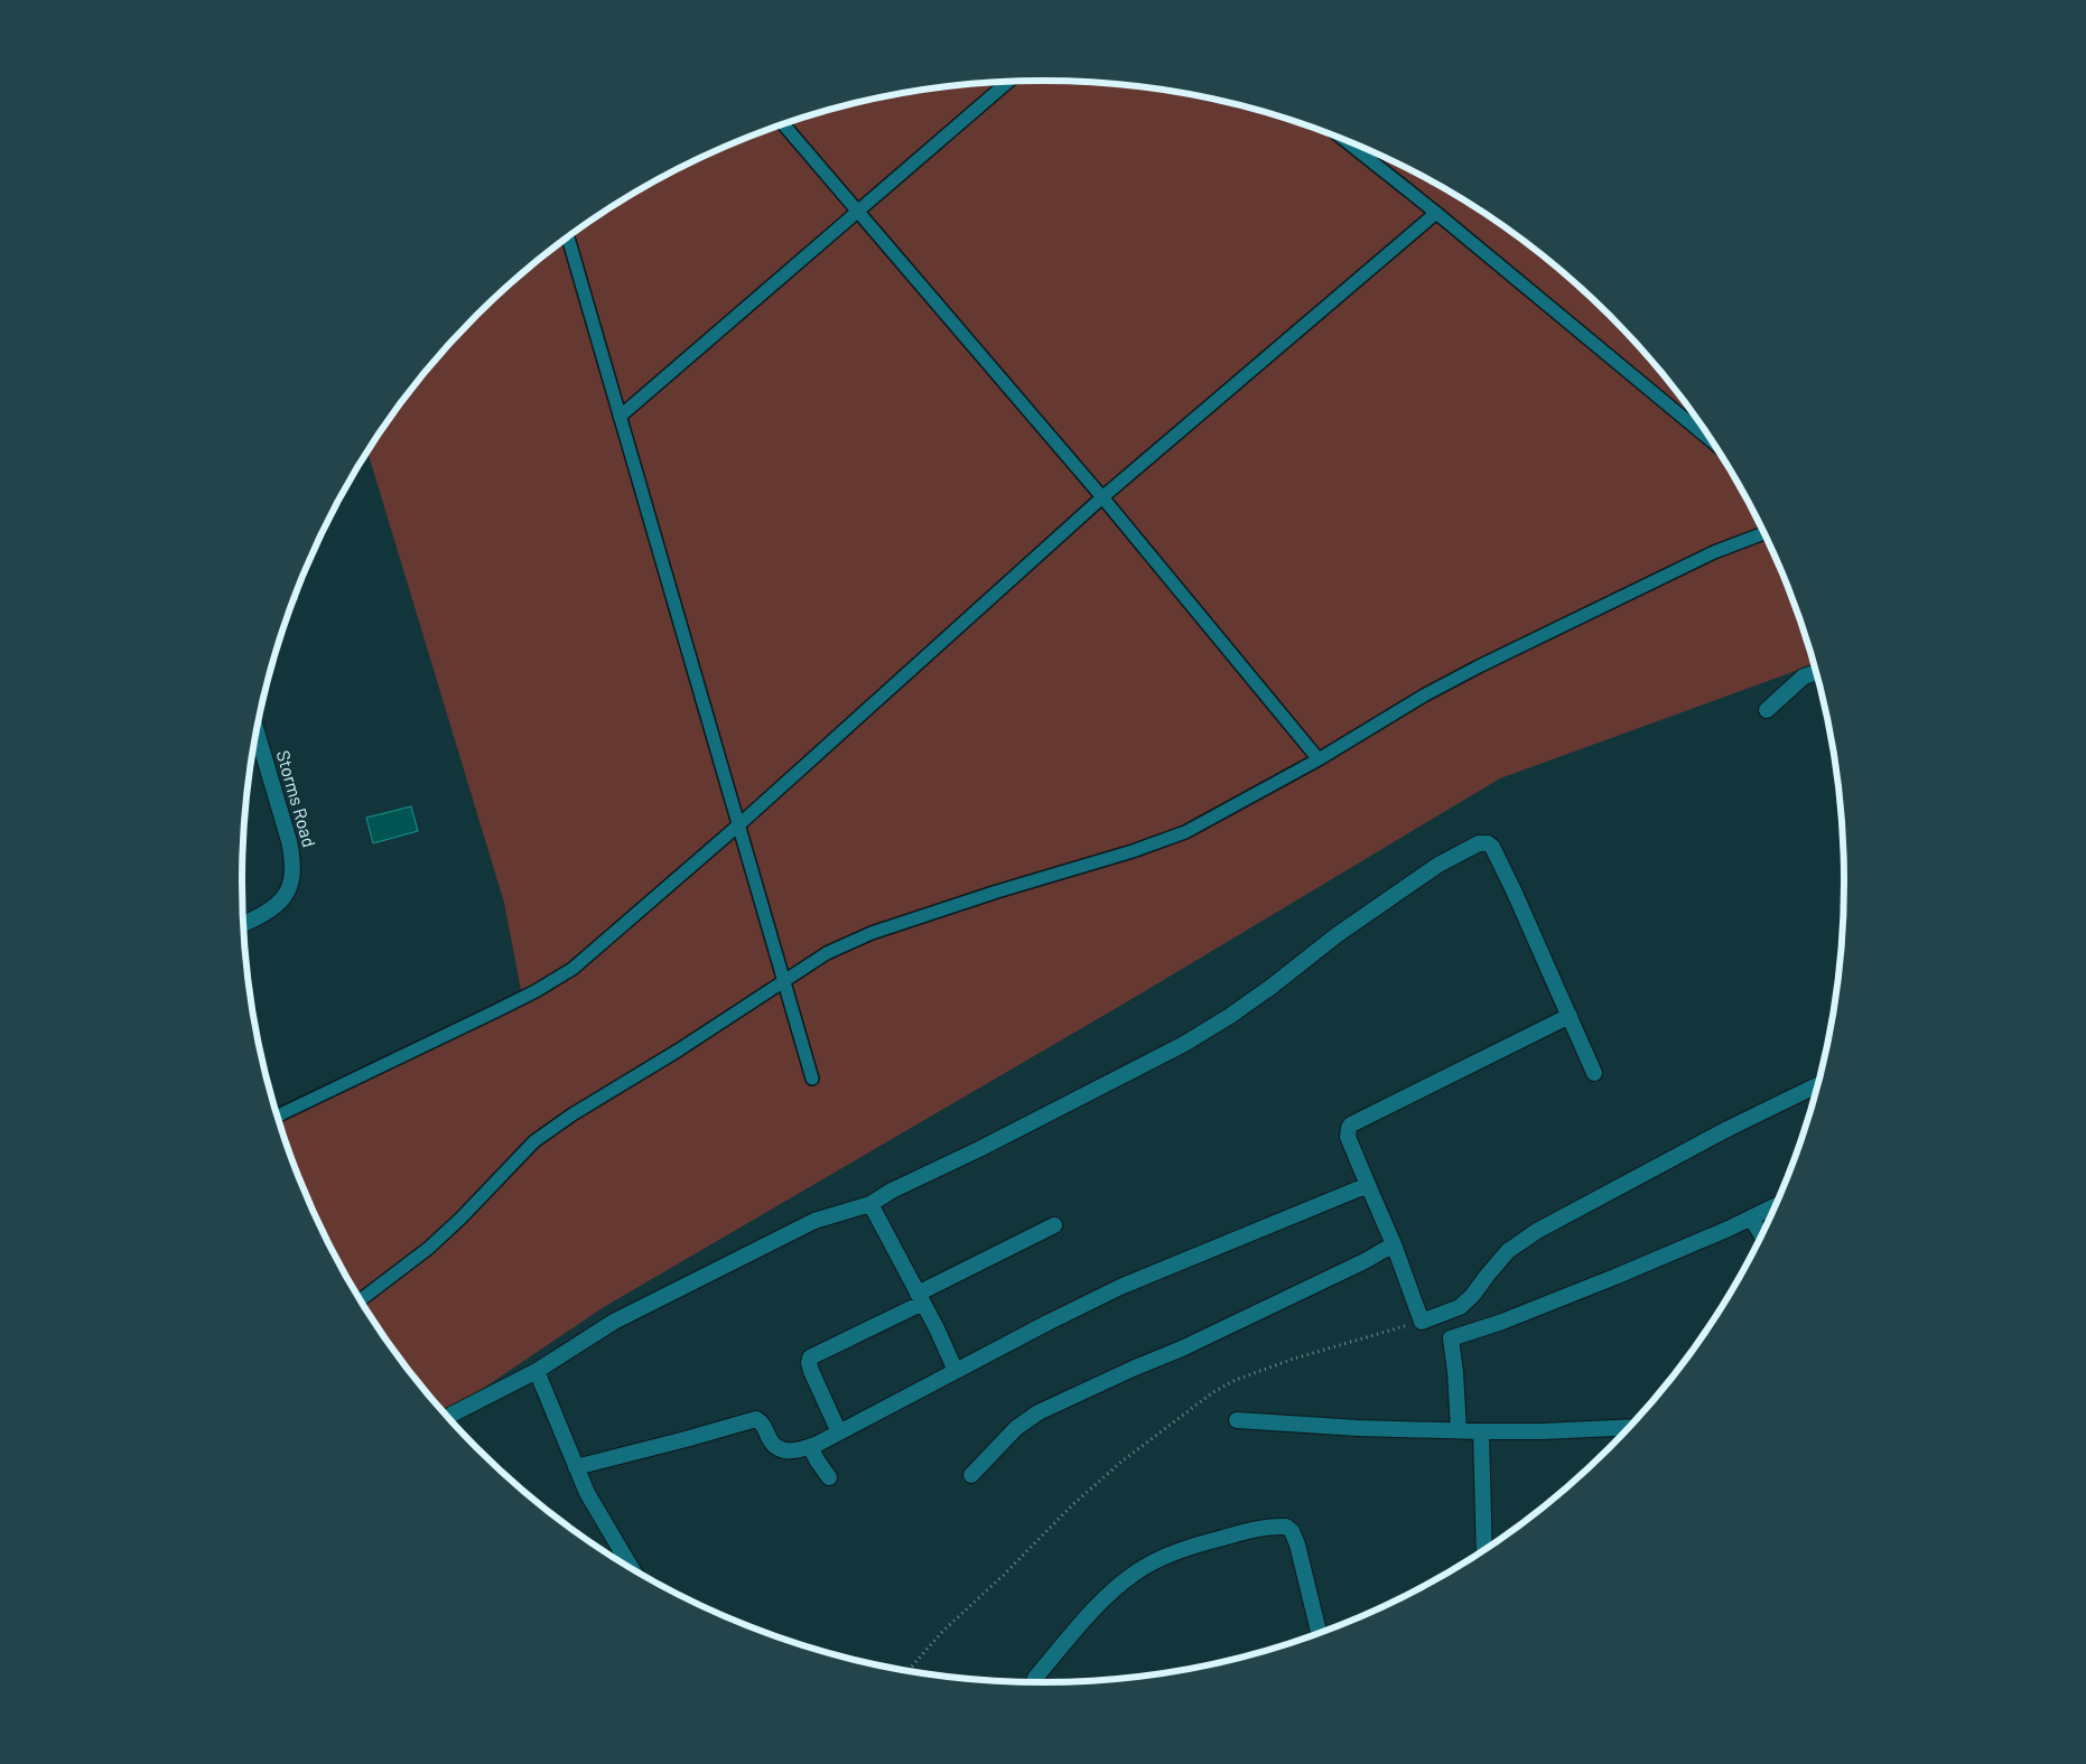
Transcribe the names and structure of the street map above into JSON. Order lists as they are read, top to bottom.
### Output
{
  "streets": {
    "street": ["Storms Road"]
  }
}
